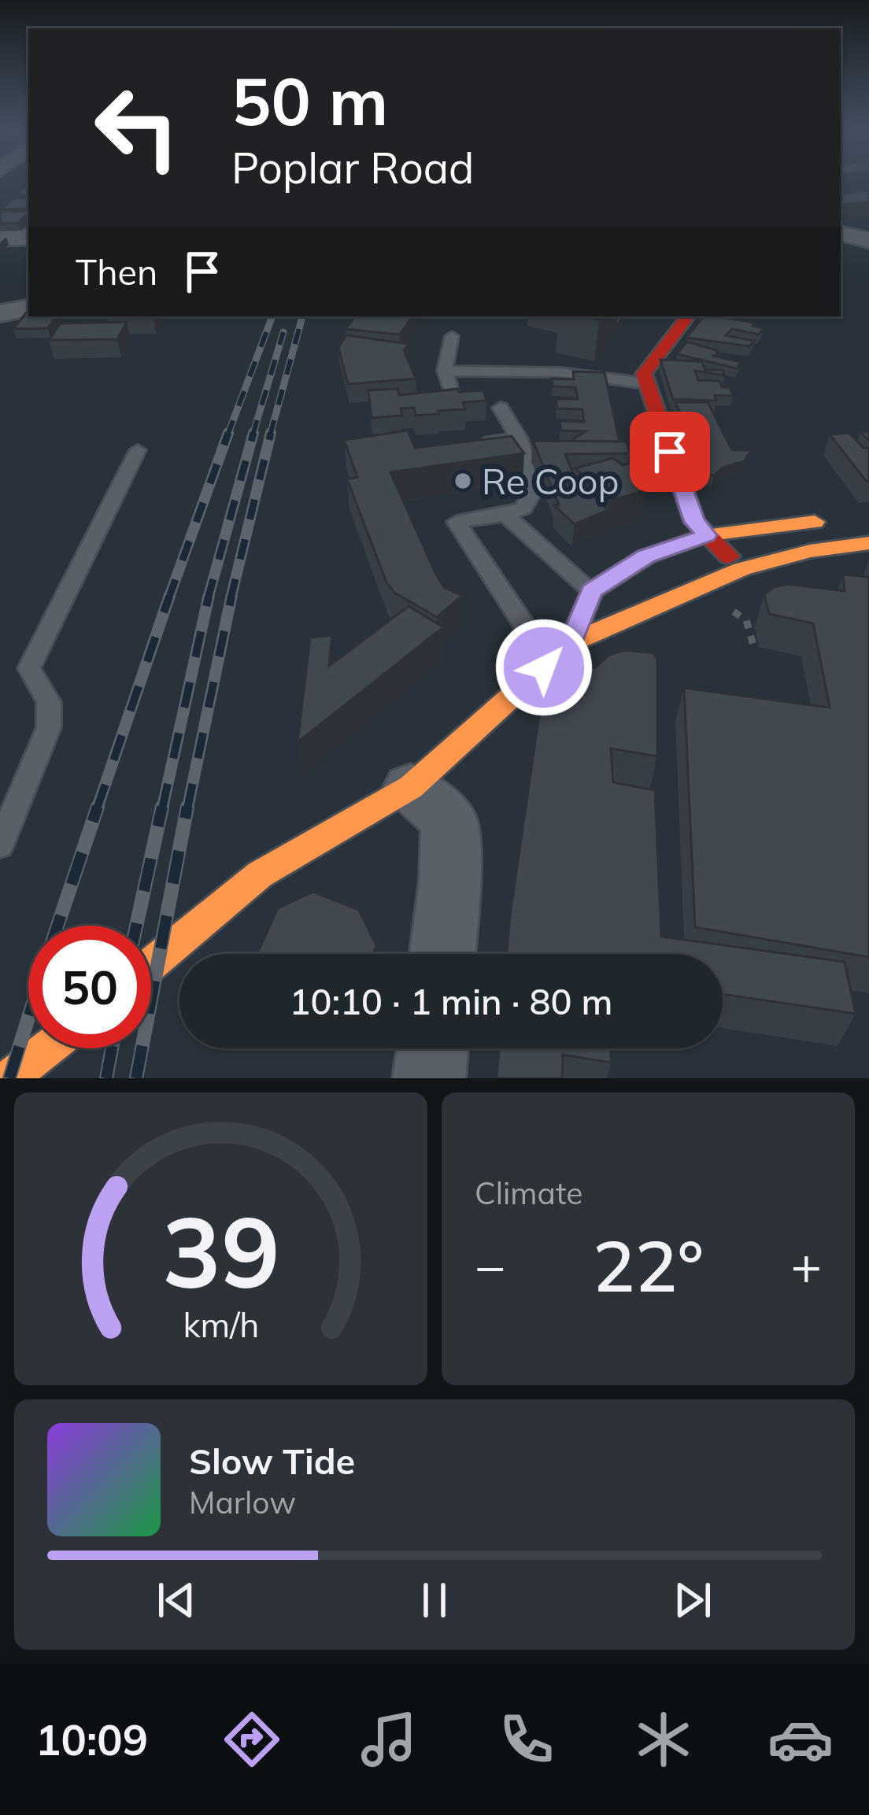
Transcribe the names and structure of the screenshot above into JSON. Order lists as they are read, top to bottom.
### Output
{
  "places": ["Re Coop"],
  "page": {
    "turn": ["50 m", "Poplar Road"],
    "then": "Then",
    "limit": "50",
    "trip": "10:10 · 1 min · 80 m",
    "tile": "Climate",
    "heat": ["−", "22°", "+"],
    "song": ["Slow Tide", "Marlow"],
    "tabs": "10:09",
    "gauge": ["39", "km/h"]
  }
}
